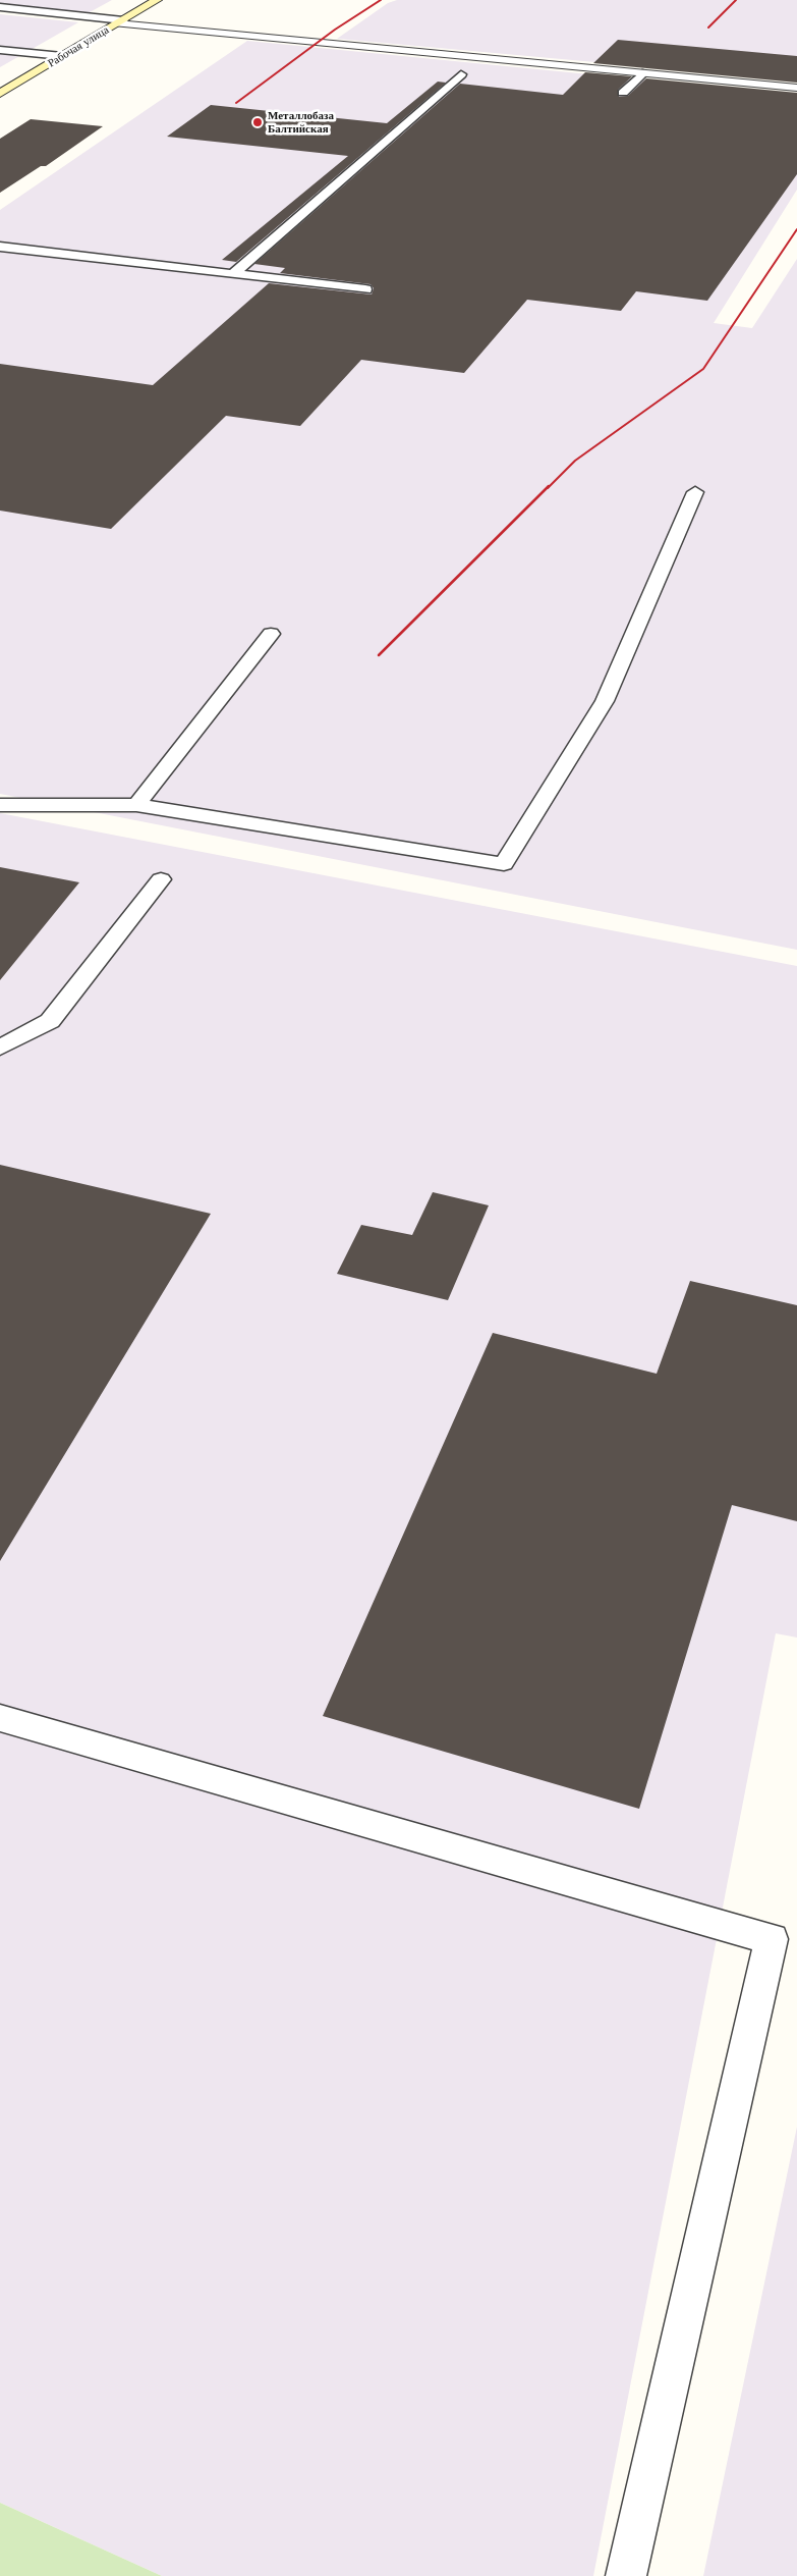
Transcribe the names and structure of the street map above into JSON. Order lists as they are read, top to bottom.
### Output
{
  "streets": {
    "main road": ["Рабочая улица"]
  },
  "places": ["Металлобаза Балтийская"]
}
